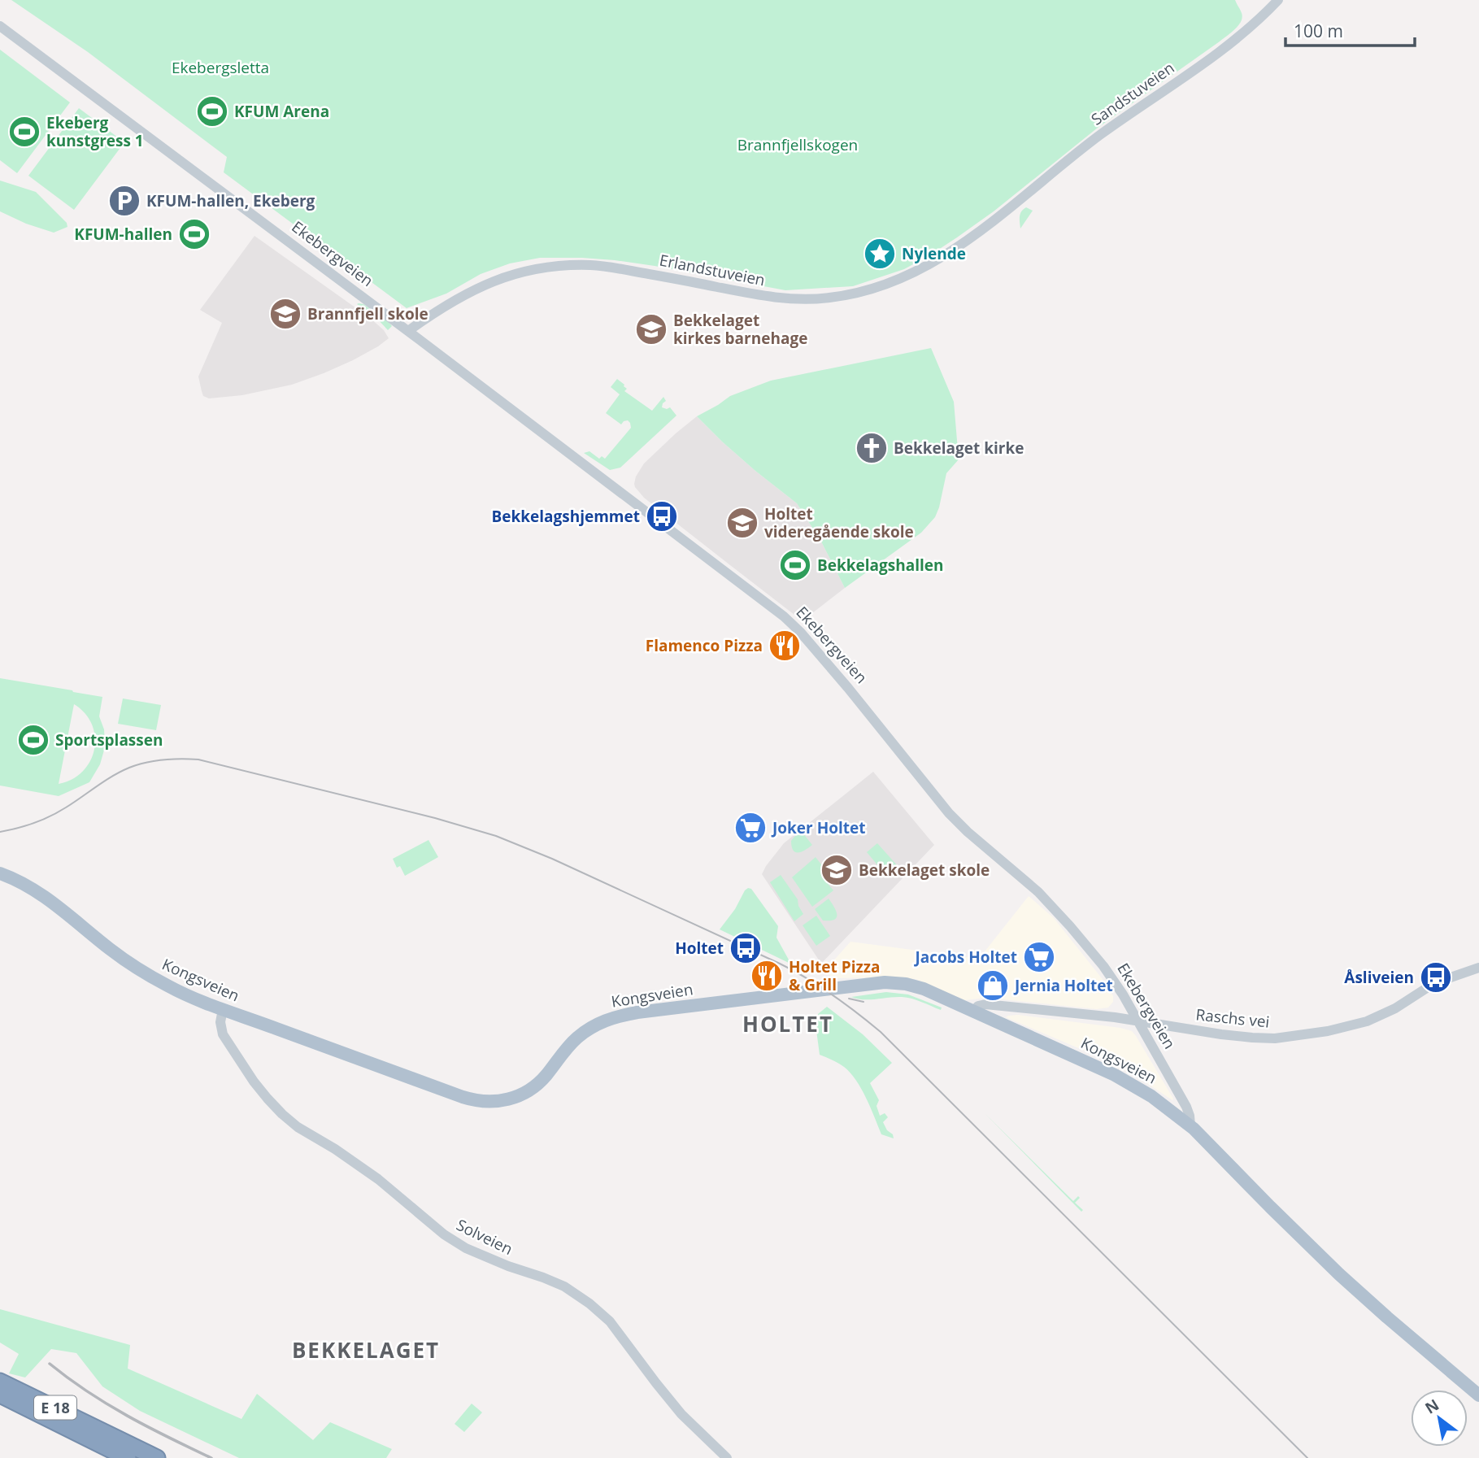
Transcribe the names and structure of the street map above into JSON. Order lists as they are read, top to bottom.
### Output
{
  "streets": {
    "highway": ["E 18"],
    "main road": ["Ekebergveien", "Kongsveien"],
    "street": [
      "Sandstuveien",
      "Erlandstuveien",
      "Raschs vei",
      "Solveien"
    ]
  },
  "crossings": [
    ["Sandstuveien", "Erlandstuveien"],
    ["Ekebergveien", "Erlandstuveien"],
    ["Ekebergveien", "Kongsveien"],
    ["Ekebergveien", "Raschs vei"],
    ["Kongsveien", "Raschs vei"],
    ["Kongsveien", "Solveien"]
  ],
  "districts": ["HOLTET", "BEKKELAGET"],
  "parks": ["Ekebergsletta", "Brannfjellskogen"],
  "places": {
    "sports": [
      "KFUM Arena",
      "Ekeberg kunstgress 1",
      "KFUM-hallen",
      "Bekkelagshallen",
      "Sportsplassen"
    ],
    "parking": ["KFUM-hallen, Ekeberg"],
    "place": ["Nylende"],
    "school or university": [
      "Brannfjell skole",
      "Bekkelaget kirkes barnehage",
      "Holtet videregående skole",
      "Bekkelaget skole"
    ],
    "church": ["Bekkelaget kirke"],
    "bus stop": ["Bekkelagshjemmet", "Holtet", "Åsliveien"],
    "restaurant": ["Flamenco Pizza", "Holtet Pizza & Grill"],
    "supermarket": ["Joker Holtet", "Jacobs Holtet"],
    "shop": ["Jernia Holtet"]
  },
  "scale_bar": "100 m",
  "north": "top left"
}
